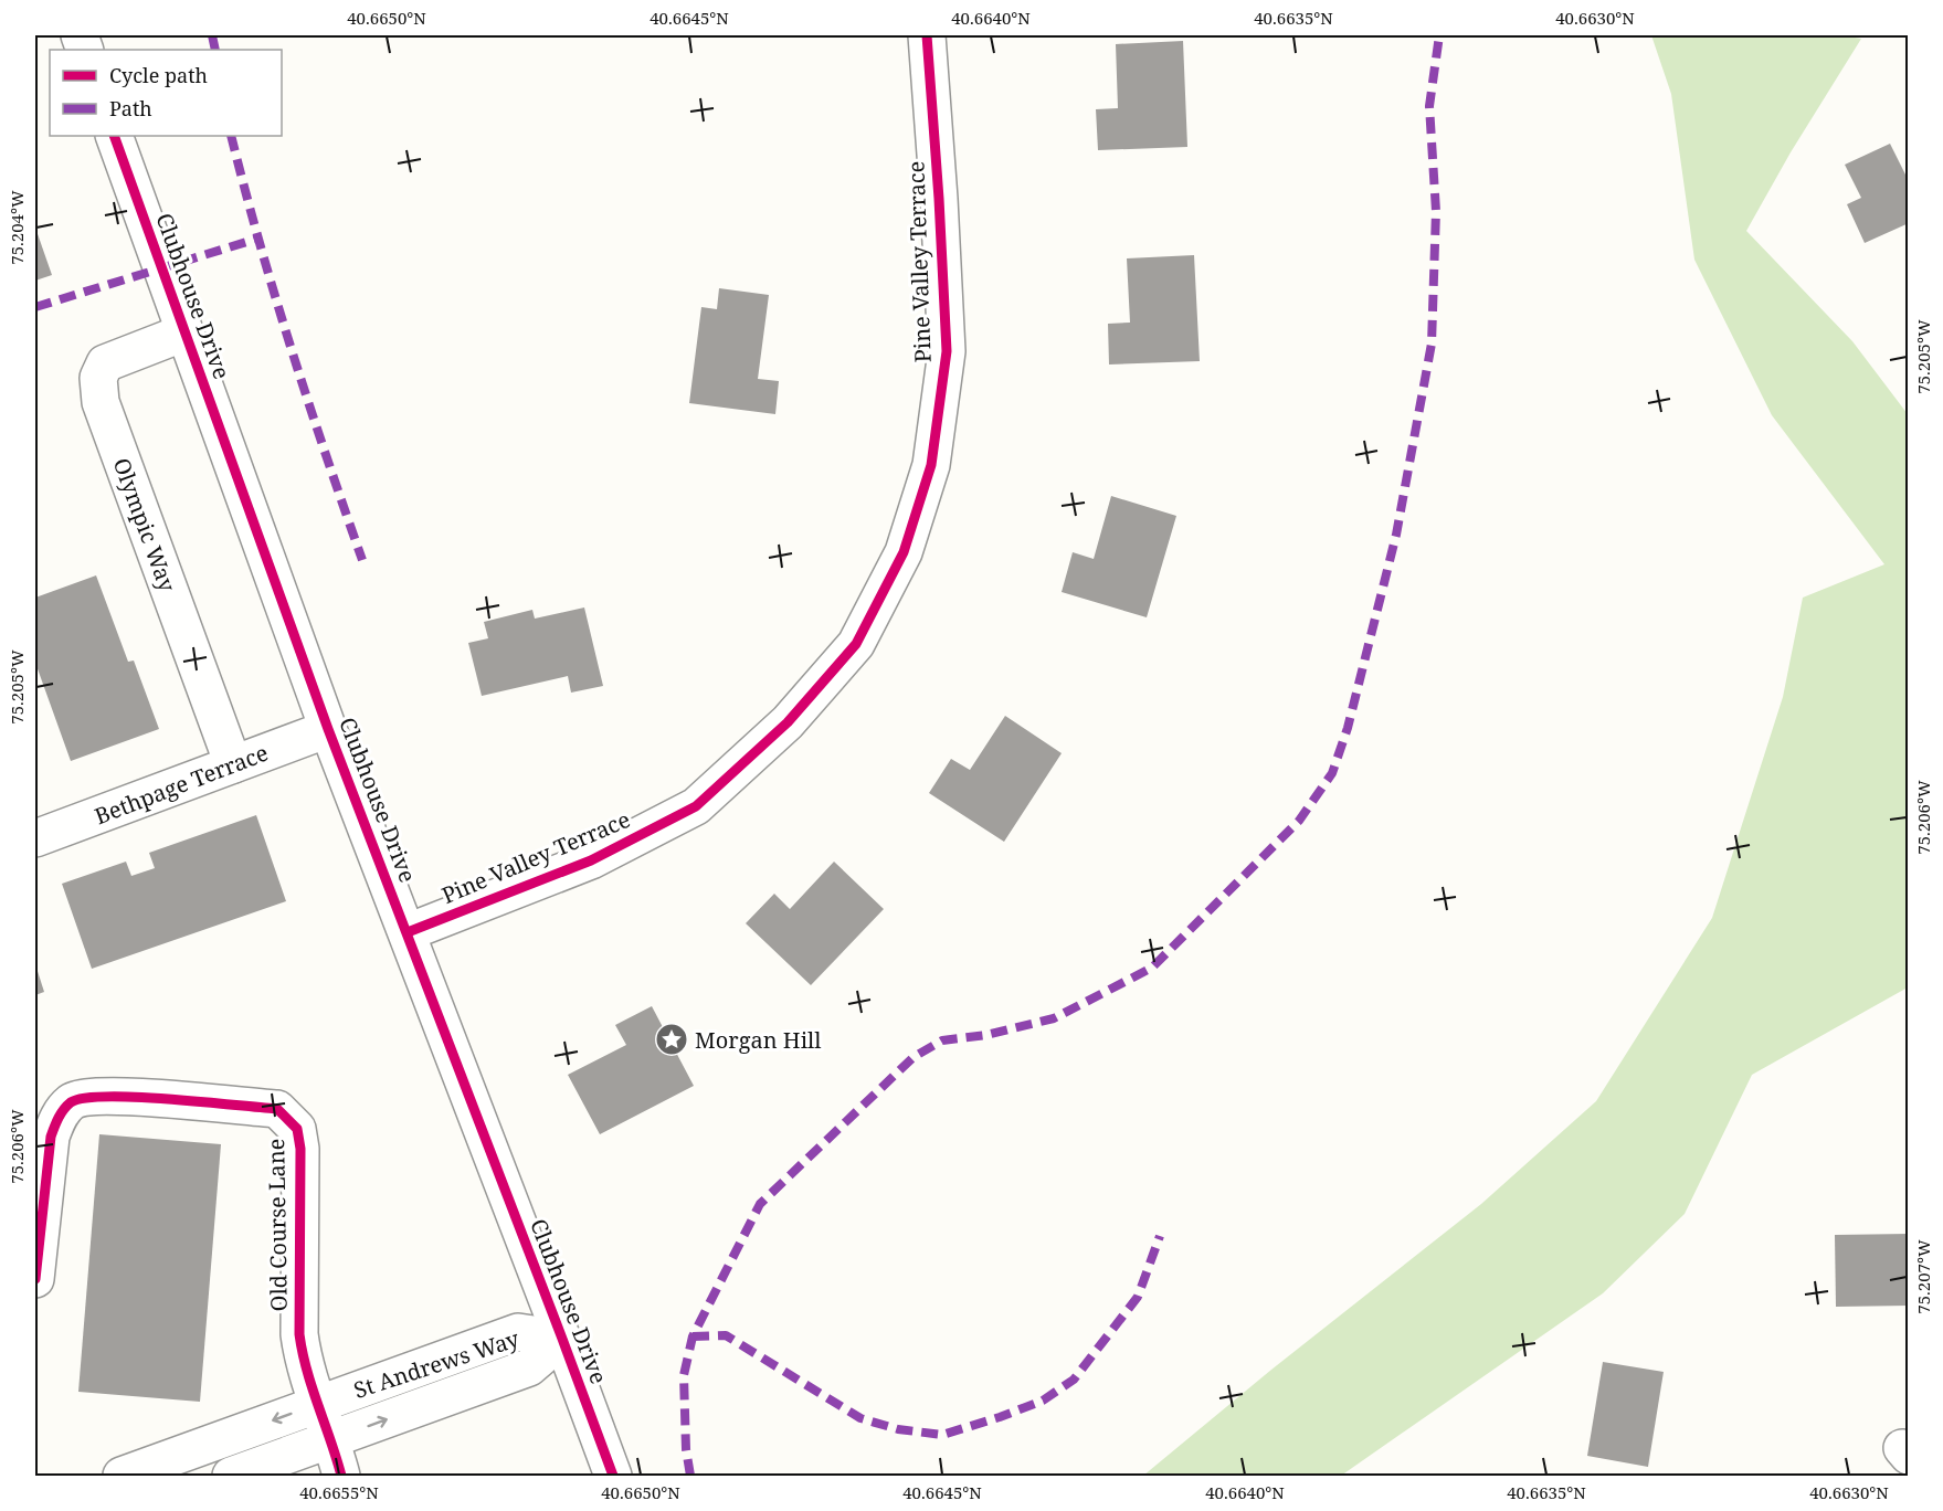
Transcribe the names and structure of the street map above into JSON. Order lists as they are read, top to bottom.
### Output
{
  "streets": {
    "street": [
      "Pine Valley Terrace",
      "Clubhouse Drive",
      "Olympic Way",
      "Bethpage Terrace",
      "Old Course Lane",
      "St Andrews Way"
    ]
  },
  "crossings": [
    ["Pine Valley Terrace", "Clubhouse Drive"],
    ["Clubhouse Drive", "Olympic Way"],
    ["Clubhouse Drive", "Bethpage Terrace"],
    ["Clubhouse Drive", "St Andrews Way"],
    ["Olympic Way", "Bethpage Terrace"],
    ["Old Course Lane", "St Andrews Way"]
  ],
  "places": {
    "place": ["Morgan Hill"]
  },
  "legend": ["Cycle path", "Path"],
  "coordinates": [
    "40.6650°N",
    "40.6645°N",
    "40.6640°N",
    "40.6635°N",
    "40.6630°N",
    "75.204°W",
    "75.205°W",
    "75.206°W",
    "75.207°W",
    "40.6655°N"
  ]
}
